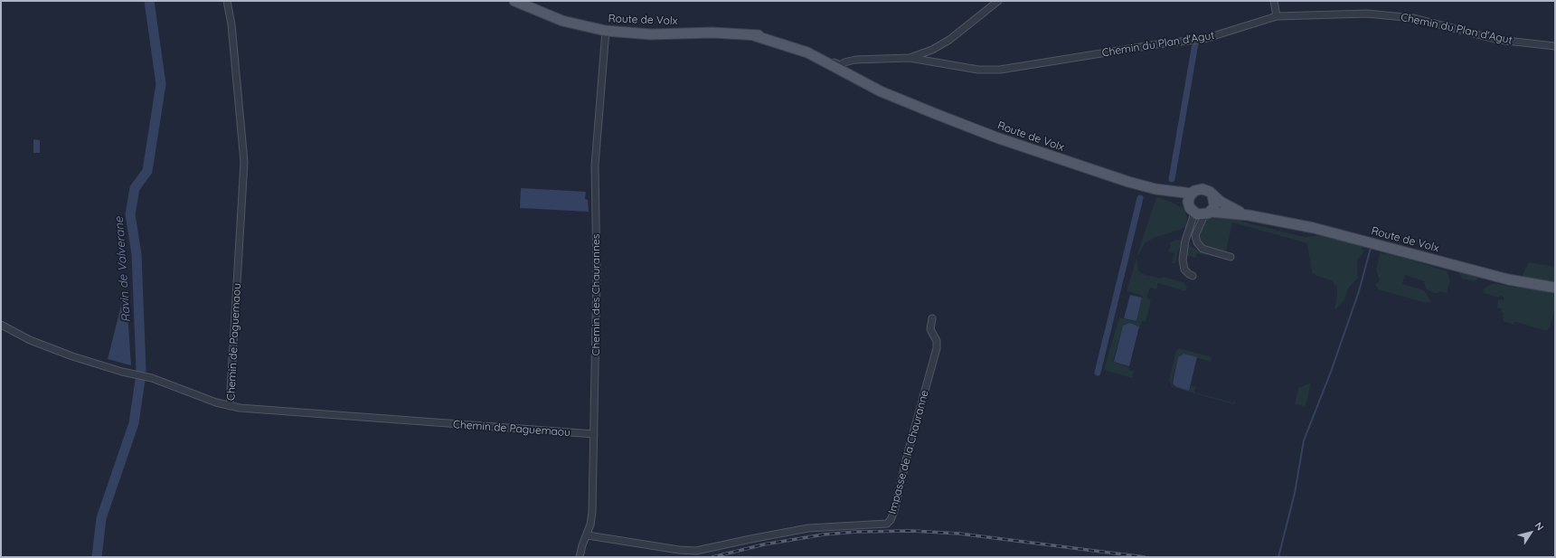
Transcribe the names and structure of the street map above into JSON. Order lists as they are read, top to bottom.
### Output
{
  "streets": {
    "main road": ["Route de Volx"],
    "street": [
      "Chemin du Plan d'Agut",
      "Chemin des Chaurannes",
      "Chemin de Paguemaou",
      "Impasse de la Chauranne"
    ]
  },
  "crossings": [
    ["Route de Volx", "Chemin des Chaurannes"],
    ["Chemin des Chaurannes", "Chemin de Paguemaou"],
    ["Chemin des Chaurannes", "Impasse de la Chauranne"]
  ],
  "water": ["Ravin de Valverane"],
  "north": "top right"
}
